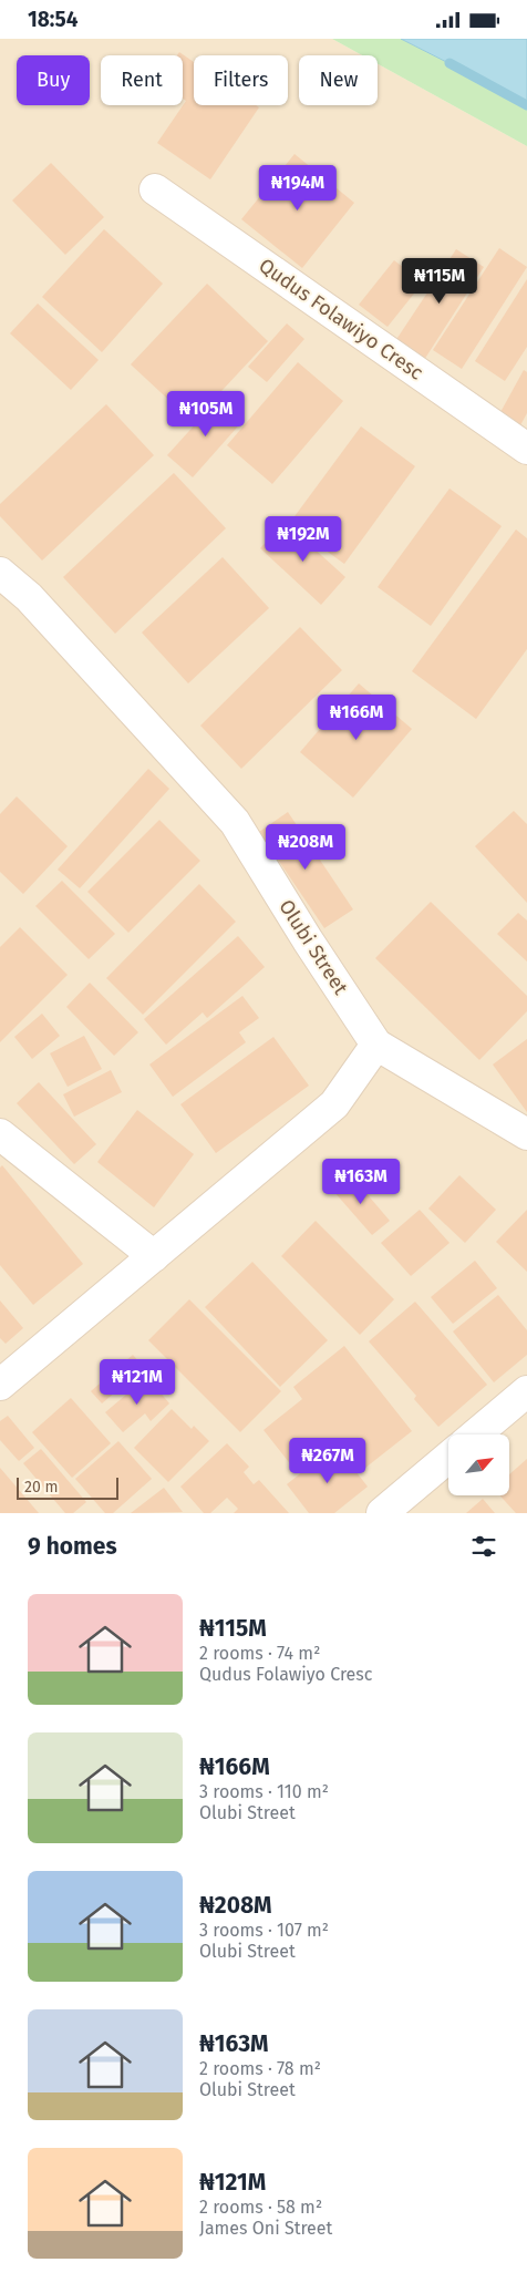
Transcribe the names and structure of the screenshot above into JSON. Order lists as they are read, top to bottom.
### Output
{
  "streets": {
    "street": ["Qudus Folawiyo Cresc", "Olubi Street"]
  },
  "scale_bar": "20 m",
  "north": "top right",
  "page": {
    "status": "18:54",
    "chip": [
      "Buy",
      "Rent",
      "Filters",
      "New"
    ],
    "price": [
      "₦194M",
      "₦115M",
      "₦105M",
      "₦192M",
      "₦166M",
      "₦208M",
      "₦163M",
      "₦121M",
      "₦267M"
    ],
    "scale": "20 m",
    "heading": "9 homes",
    "list": [
      {
        "name": "₦115M",
        "note": "2 rooms · 74 m² · Qudus Folawiyo Cresc"
      },
      {
        "name": "₦166M",
        "note": "3 rooms · 110 m² · Olubi Street"
      },
      {
        "name": "₦208M",
        "note": "3 rooms · 107 m² · Olubi Street"
      },
      {
        "name": "₦163M",
        "note": "2 rooms · 78 m² · Olubi Street"
      },
      {
        "name": "₦121M",
        "note": "2 rooms · 58 m² · James Oni Street"
      }
    ]
  }
}
